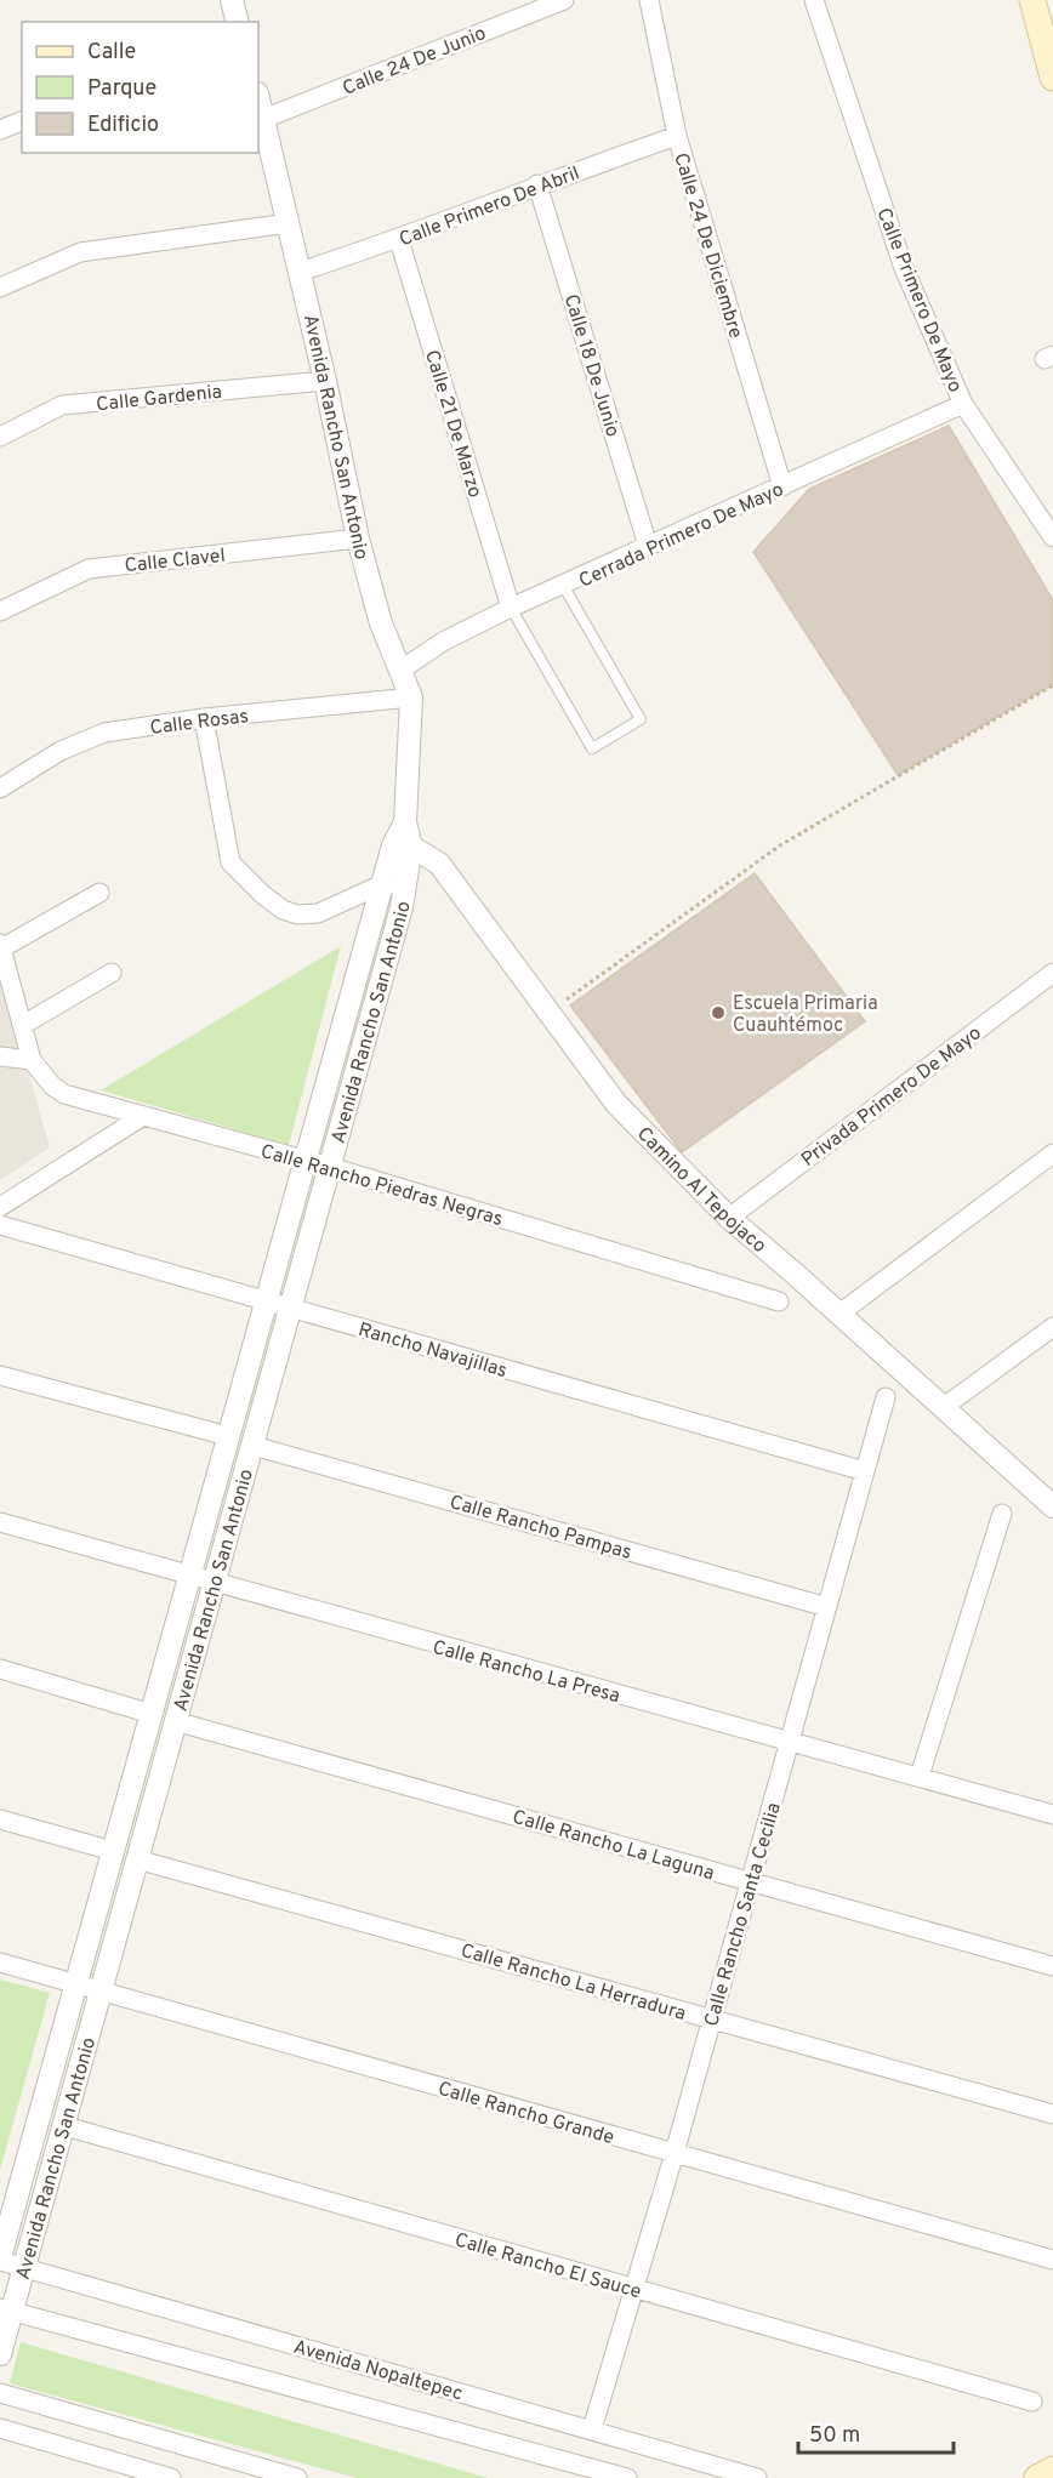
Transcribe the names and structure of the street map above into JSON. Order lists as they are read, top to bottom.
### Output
{
  "streets": {
    "street": [
      "Calle 24 De Junio",
      "Calle Primero De Abril",
      "Calle 24 De Diciembre",
      "Calle Primero De Mayo",
      "Calle 18 De Junio",
      "Calle Gardenia",
      "Calle 21 De Marzo",
      "Avenida Rancho San Antonio",
      "Cerrada Primero De Mayo",
      "Calle Clavel",
      "Calle Rosas",
      "Privada Primero De Mayo",
      "Calle Rancho Piedras Negras",
      "Camino Al Tepojaco",
      "Rancho Navajillas",
      "Calle Rancho Pampas",
      "Calle Rancho La Presa",
      "Calle Rancho La Laguna",
      "Calle Rancho Santa Cecilia",
      "Calle Rancho La Herradura",
      "Calle Rancho Grande",
      "Calle Rancho El Sauce",
      "Avenida Nopaltepec"
    ]
  },
  "crossings": [
    ["Calle 24 De Junio", "Avenida Rancho San Antonio"],
    ["Calle Primero De Abril", "Calle 24 De Diciembre"],
    ["Calle Primero De Abril", "Calle 18 De Junio"],
    ["Calle Primero De Abril", "Calle 21 De Marzo"],
    ["Calle Primero De Abril", "Avenida Rancho San Antonio"],
    ["Calle 24 De Diciembre", "Cerrada Primero De Mayo"],
    ["Calle Primero De Mayo", "Cerrada Primero De Mayo"],
    ["Calle 18 De Junio", "Cerrada Primero De Mayo"],
    ["Calle Gardenia", "Avenida Rancho San Antonio"],
    ["Calle 21 De Marzo", "Cerrada Primero De Mayo"],
    ["Avenida Rancho San Antonio", "Cerrada Primero De Mayo"],
    ["Avenida Rancho San Antonio", "Calle Clavel"],
    ["Avenida Rancho San Antonio", "Calle Rosas"],
    ["Avenida Rancho San Antonio", "Calle Rancho Piedras Negras"],
    ["Avenida Rancho San Antonio", "Camino Al Tepojaco"],
    ["Avenida Rancho San Antonio", "Rancho Navajillas"],
    ["Avenida Rancho San Antonio", "Calle Rancho Pampas"],
    ["Avenida Rancho San Antonio", "Calle Rancho La Presa"],
    ["Avenida Rancho San Antonio", "Calle Rancho La Laguna"],
    ["Avenida Rancho San Antonio", "Calle Rancho La Herradura"],
    ["Avenida Rancho San Antonio", "Calle Rancho Grande"],
    ["Avenida Rancho San Antonio", "Calle Rancho El Sauce"],
    ["Avenida Rancho San Antonio", "Avenida Nopaltepec"],
    ["Privada Primero De Mayo", "Camino Al Tepojaco"],
    ["Rancho Navajillas", "Calle Rancho Santa Cecilia"],
    ["Calle Rancho Pampas", "Calle Rancho Santa Cecilia"],
    ["Calle Rancho La Presa", "Calle Rancho Santa Cecilia"],
    ["Calle Rancho La Laguna", "Calle Rancho Santa Cecilia"],
    ["Calle Rancho Santa Cecilia", "Calle Rancho La Herradura"],
    ["Calle Rancho Santa Cecilia", "Calle Rancho Grande"],
    ["Calle Rancho Santa Cecilia", "Calle Rancho El Sauce"],
    ["Calle Rancho Santa Cecilia", "Avenida Nopaltepec"]
  ],
  "places": ["Escuela Primaria Cuauhtémoc"],
  "legend": ["Calle", "Parque", "Edificio"],
  "scale_bar": "50 m"
}
